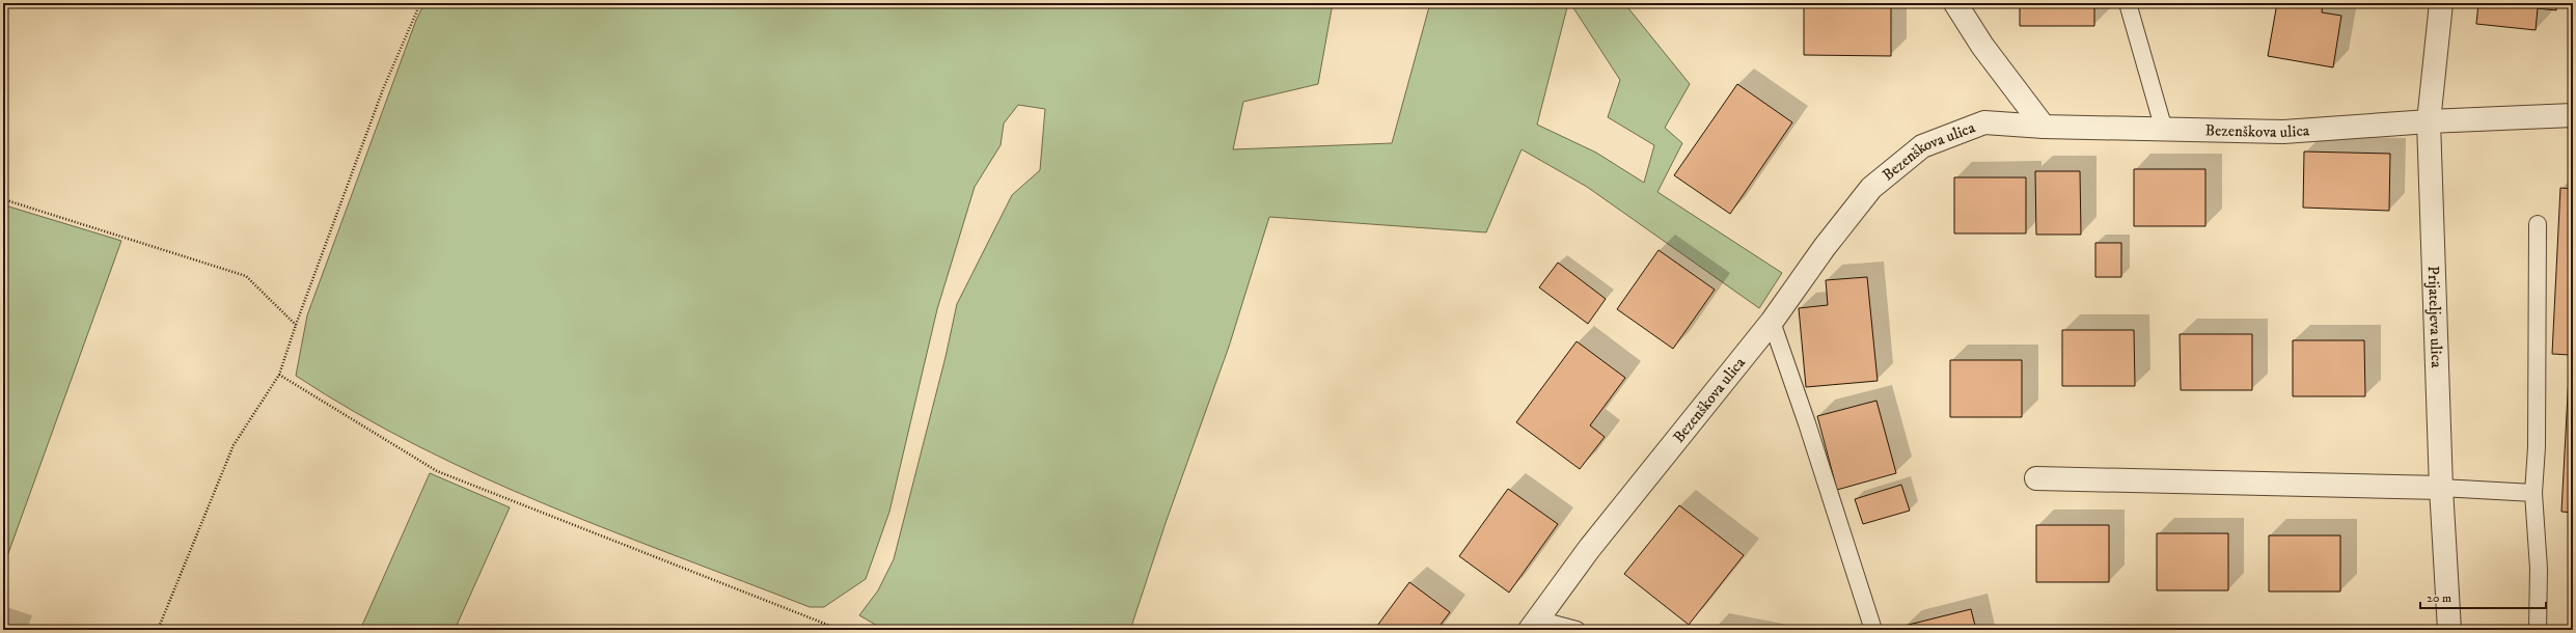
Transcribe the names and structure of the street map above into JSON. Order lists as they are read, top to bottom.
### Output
{
  "streets": {
    "street": ["Bezenškova ulica", "Prijateljeva ulica"]
  },
  "crossings": [
    ["Bezenškova ulica", "Prijateljeva ulica"]
  ],
  "scale_bar": "20 m"
}
